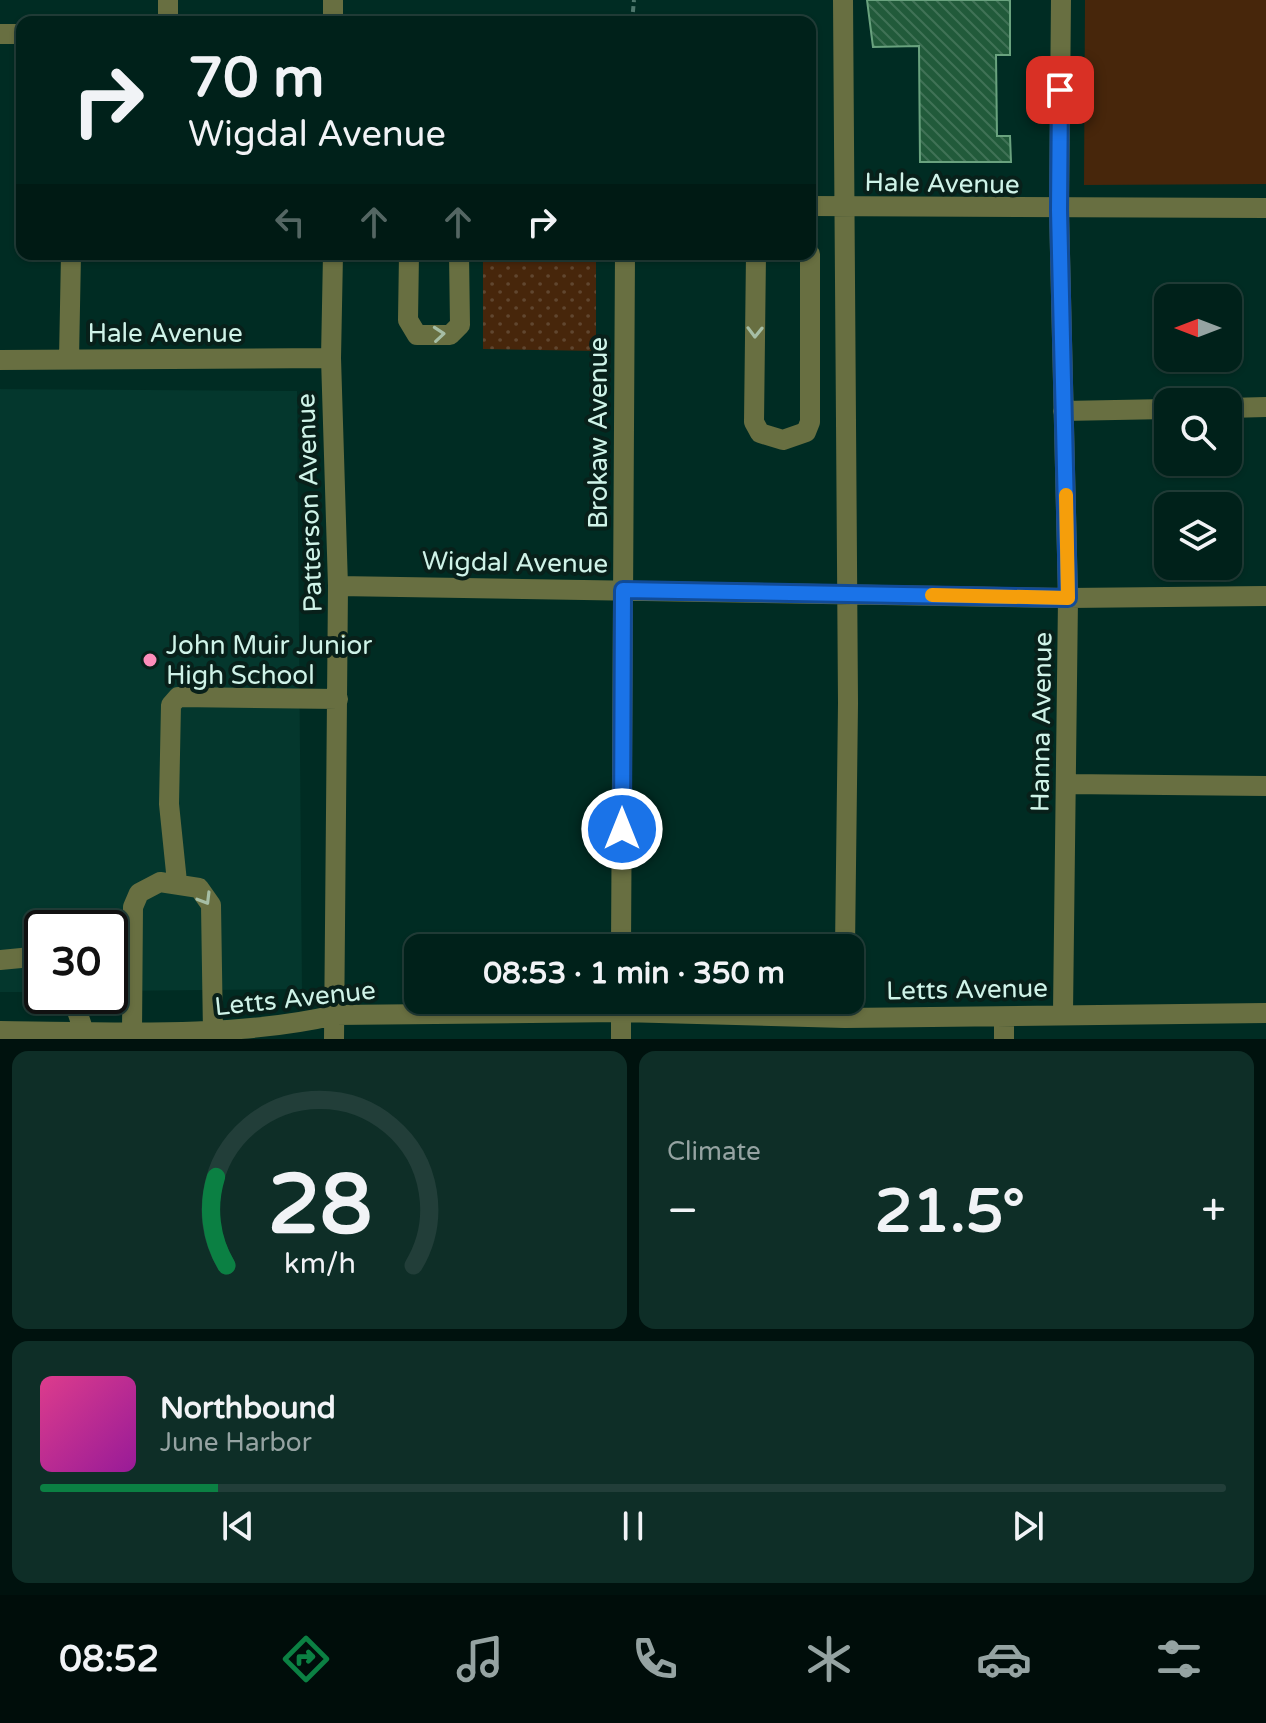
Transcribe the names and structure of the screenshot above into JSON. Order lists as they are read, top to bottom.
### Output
{
  "streets": {
    "street": [
      "Hale Avenue",
      "Brokaw Avenue",
      "Patterson Avenue",
      "Wigdal Avenue",
      "Hanna Avenue",
      "Letts Avenue"
    ]
  },
  "crossings": [
    ["Hale Avenue", "Patterson Avenue"],
    ["Hale Avenue", "Hanna Avenue"],
    ["Brokaw Avenue", "Wigdal Avenue"],
    ["Patterson Avenue", "Wigdal Avenue"],
    ["Patterson Avenue", "Letts Avenue"],
    ["Wigdal Avenue", "Hanna Avenue"],
    ["Hanna Avenue", "Letts Avenue"]
  ],
  "places": ["John Muir Junior High School"],
  "north": "left",
  "page": {
    "turn": ["70 m", "Wigdal Avenue"],
    "limit": "30",
    "trip": "08:53 · 1 min · 350 m",
    "tile": "Climate",
    "heat": ["−", "21.5°", "+"],
    "song": ["Northbound", "June Harbor"],
    "tabs": "08:52",
    "gauge": ["28", "km/h"]
  }
}
